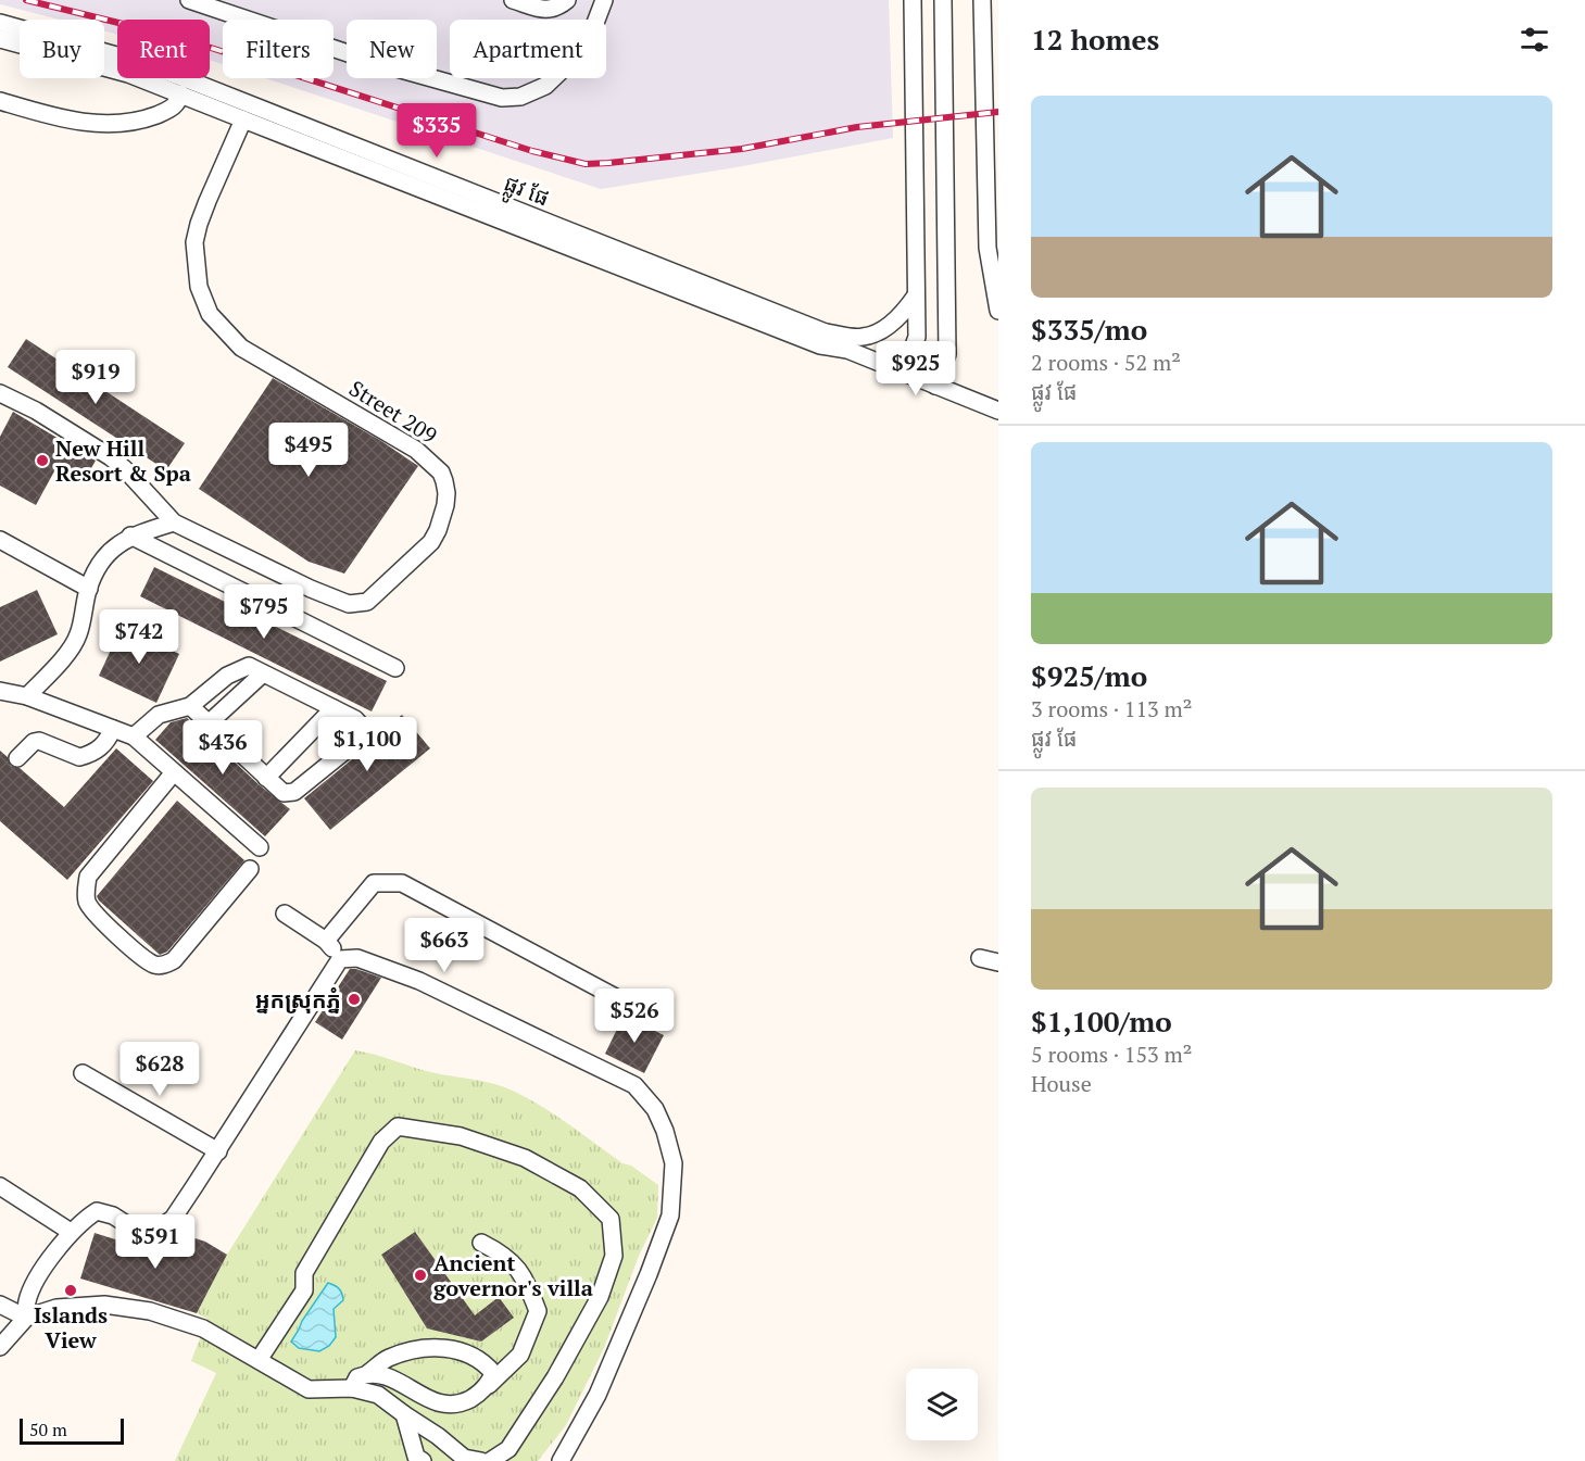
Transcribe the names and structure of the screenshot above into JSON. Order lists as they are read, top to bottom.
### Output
{
  "streets": {
    "street": ["ផ្លូវ ផែ", "Street 209"]
  },
  "crossings": [
    ["ផ្លូវ ផែ", "Street 209"]
  ],
  "places": [
    "New Hill Resort & Spa",
    "អ្នកស្រុកភ្នំ",
    "Ancient governor's villa",
    "Islands View"
  ],
  "scale_bar": "50 m",
  "page": {
    "heading": "12 homes",
    "chip": [
      "Buy",
      "Rent",
      "Filters",
      "New",
      "Apartment"
    ],
    "list": [
      {
        "name": "$335/mo",
        "note": "2 rooms · 52 m² · ផ្លូវ ផែ"
      },
      {
        "name": "$925/mo",
        "note": "3 rooms · 113 m² · ផ្លូវ ផែ"
      },
      {
        "name": "$1,100/mo",
        "note": "5 rooms · 153 m² · House"
      }
    ],
    "price": [
      "$335",
      "$925",
      "$919",
      "$495",
      "$795",
      "$742",
      "$1,100",
      "$436",
      "$663",
      "$526",
      "$628",
      "$591"
    ],
    "scale": "50 m"
  }
}
